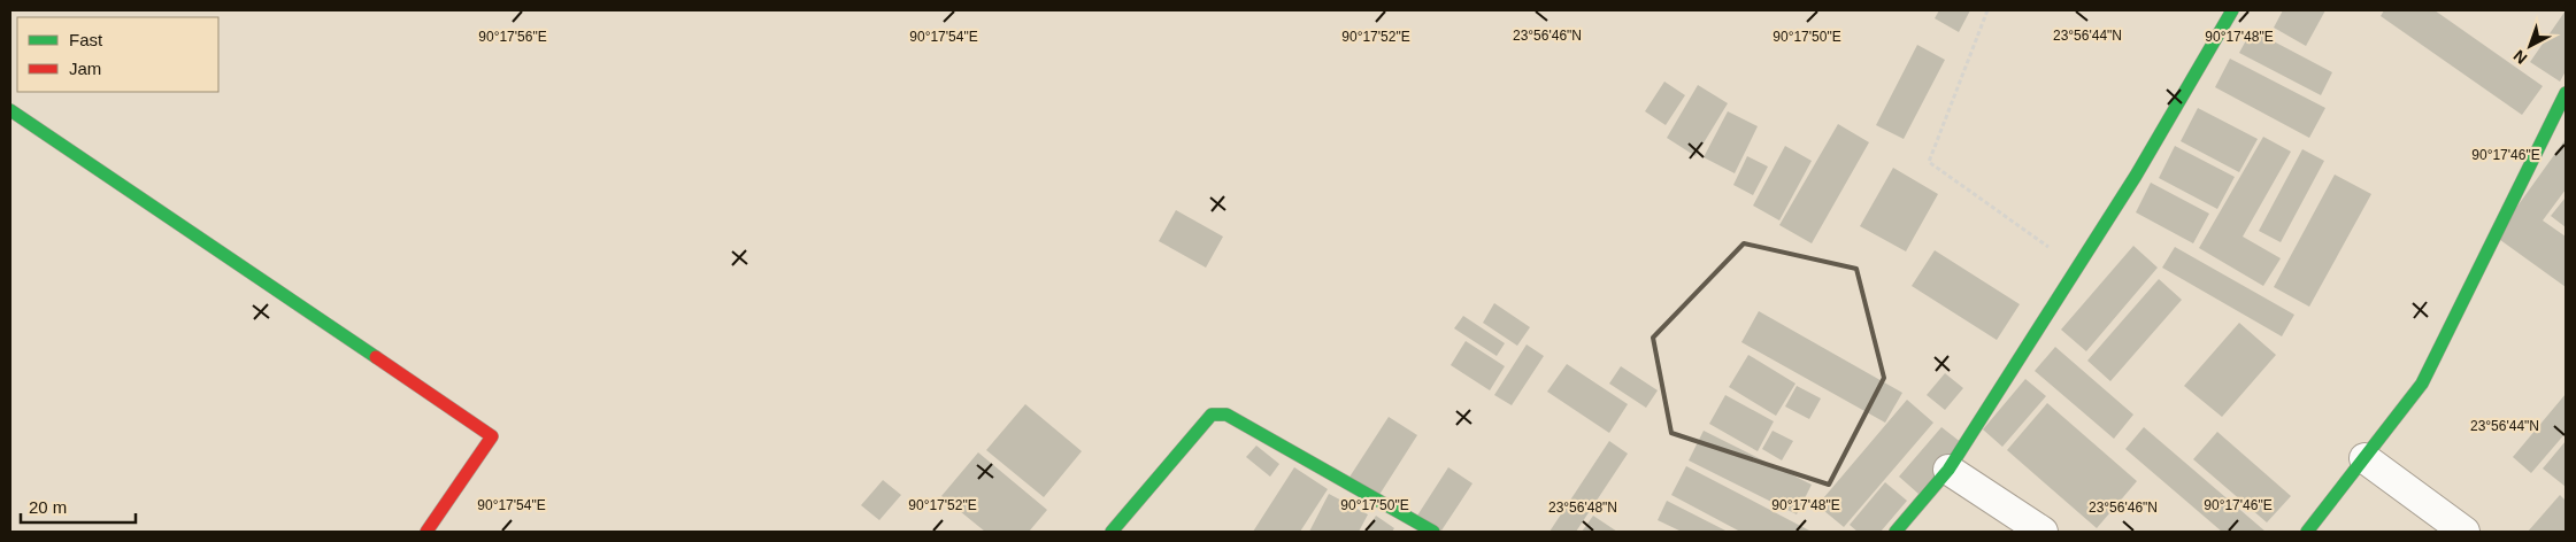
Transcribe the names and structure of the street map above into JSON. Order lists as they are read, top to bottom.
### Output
{
  "legend": ["Fast", "Jam"],
  "scale_bar": "20 m",
  "north": "bottom left",
  "coordinates": [
    "23°56'46\"N",
    "23°56'44\"N",
    "90°17'54\"E",
    "90°17'56\"E",
    "90°17'52\"E",
    "90°17'50\"E",
    "90°17'48\"E",
    "90°17'46\"E",
    "23°56'48\"N"
  ]
}
